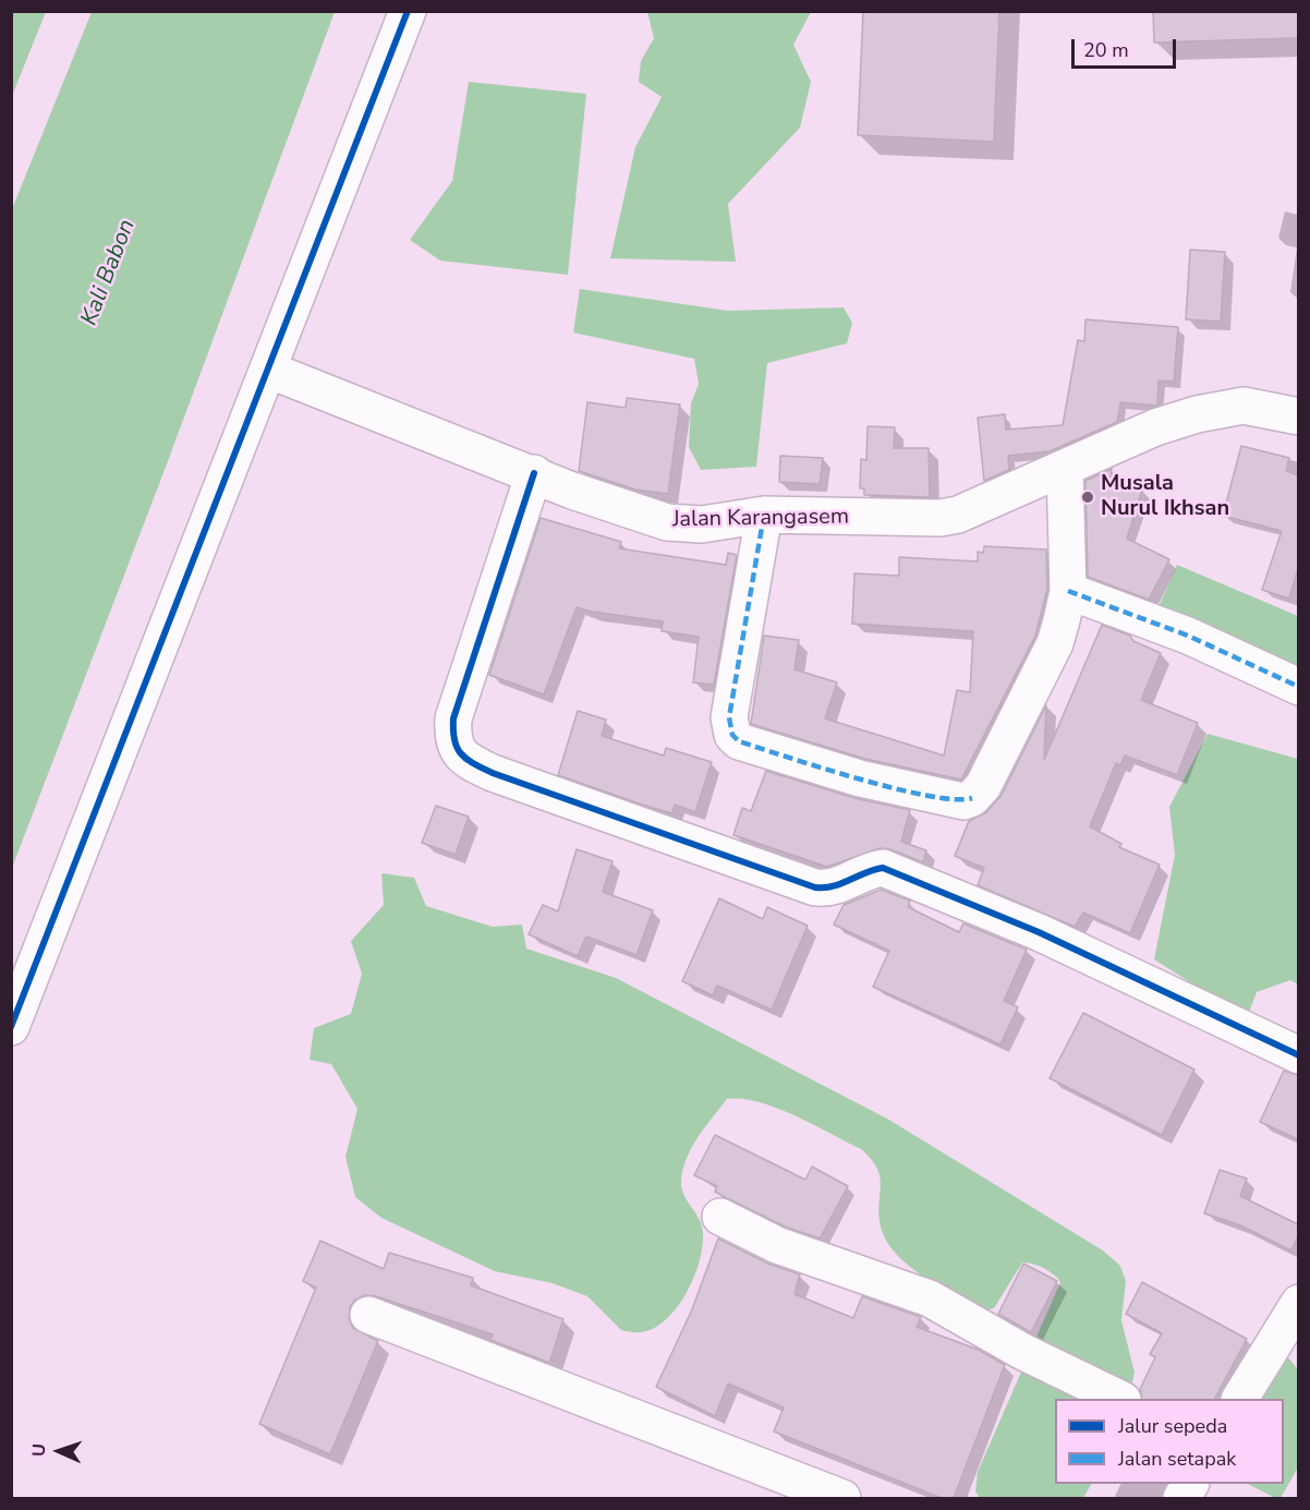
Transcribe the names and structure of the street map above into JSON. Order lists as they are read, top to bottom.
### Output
{
  "streets": {
    "street": ["Jalan Karangasem"]
  },
  "water": ["Kali Babon"],
  "places": ["Musala Nurul Ikhsan"],
  "legend": ["Jalur sepeda", "Jalan setapak"],
  "scale_bar": "20 m",
  "north": "left"
}
